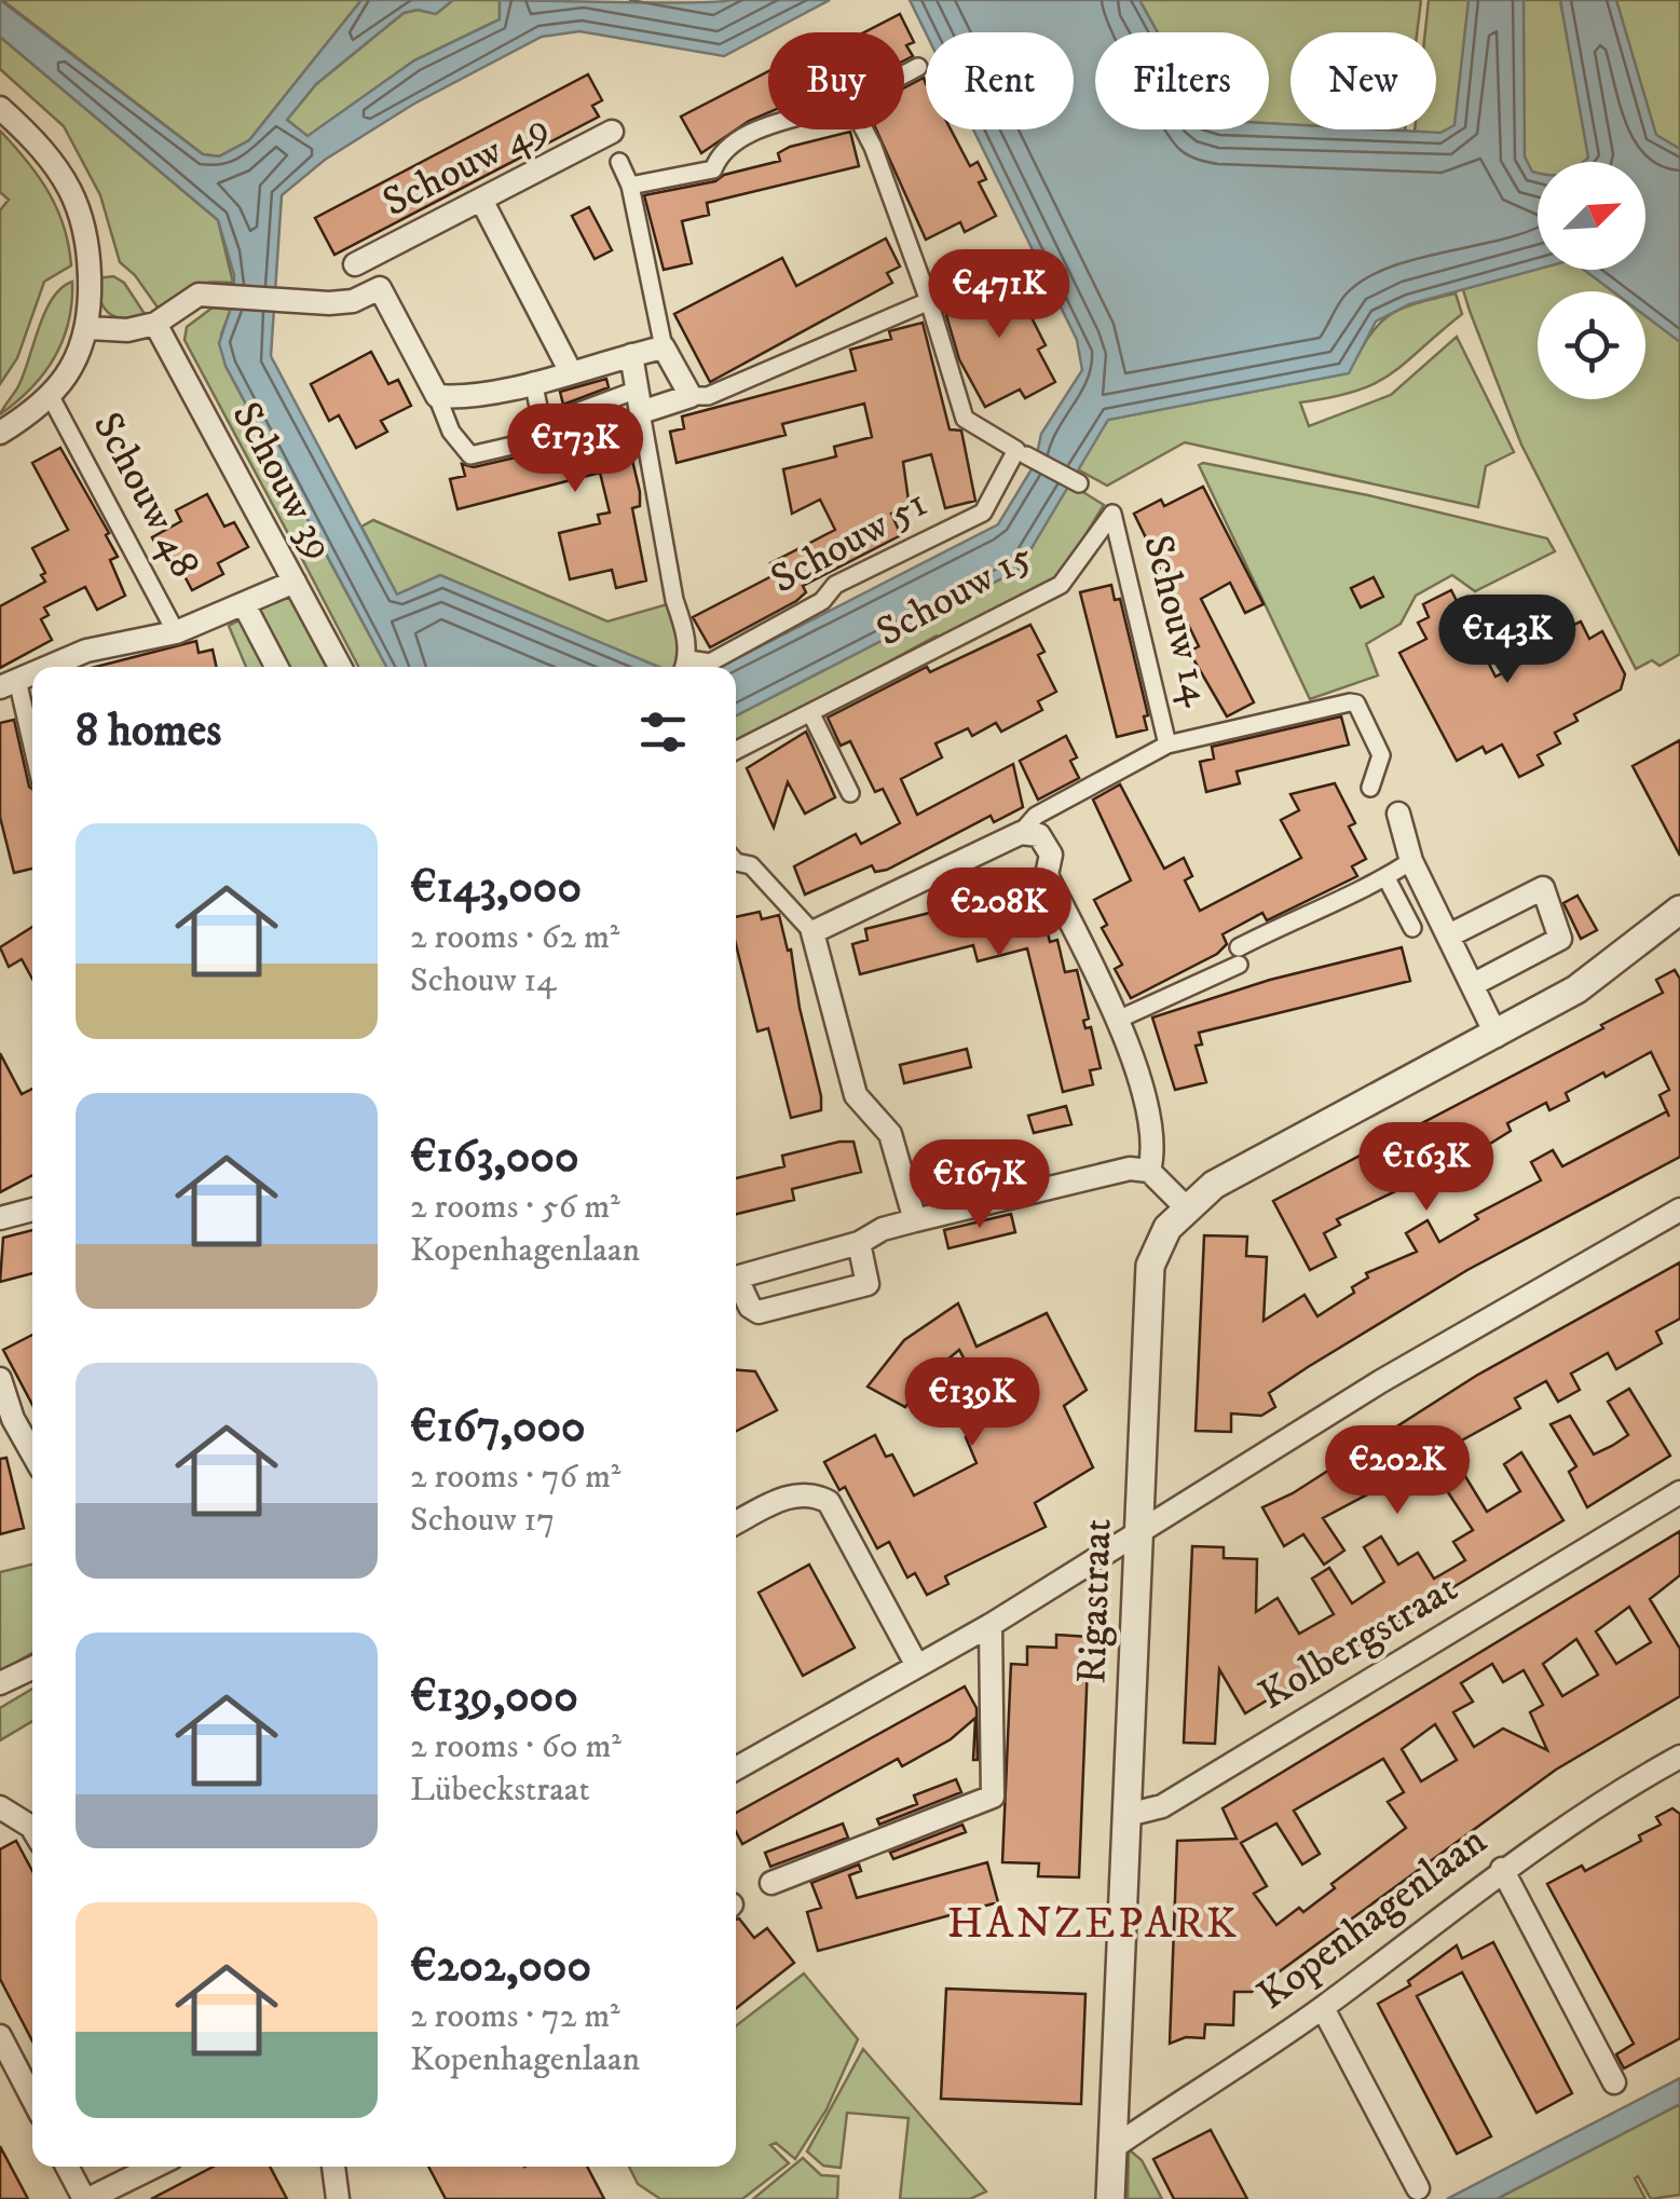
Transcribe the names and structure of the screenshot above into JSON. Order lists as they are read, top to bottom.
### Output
{
  "streets": {
    "street": [
      "Schouw 49",
      "Schouw 39",
      "Schouw 48",
      "Schouw 51",
      "Schouw 15",
      "Schouw 14",
      "Rigastraat",
      "Kolbergstraat",
      "Kopenhagenlaan"
    ]
  },
  "crossings": [
    ["Schouw 39", "Schouw 48"],
    ["Schouw 15", "Schouw 14"],
    ["Rigastraat", "Kolbergstraat"],
    ["Rigastraat", "Kopenhagenlaan"]
  ],
  "districts": ["HANZEPARK"],
  "north": "top right",
  "page": {
    "chip": [
      "Buy",
      "Rent",
      "Filters",
      "New"
    ],
    "price": [
      "€471K",
      "€173K",
      "€143K",
      "€208K",
      "€163K",
      "€167K",
      "€139K",
      "€202K"
    ],
    "heading": "8 homes",
    "list": [
      {
        "name": "€143,000",
        "note": "2 rooms · 62 m² · Schouw 14"
      },
      {
        "name": "€163,000",
        "note": "2 rooms · 56 m² · Kopenhagenlaan"
      },
      {
        "name": "€167,000",
        "note": "2 rooms · 76 m² · Schouw 17"
      },
      {
        "name": "€139,000",
        "note": "2 rooms · 60 m² · Lübeckstraat"
      },
      {
        "name": "€202,000",
        "note": "2 rooms · 72 m² · Kopenhagenlaan"
      }
    ]
  }
}
